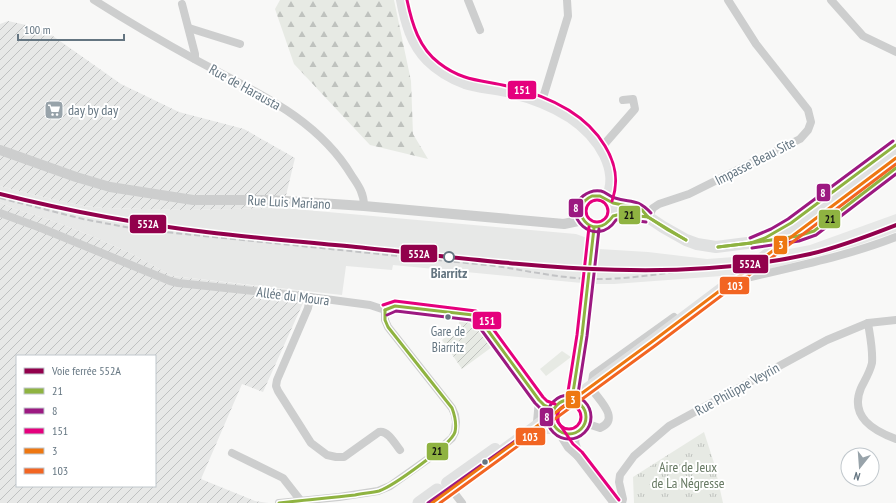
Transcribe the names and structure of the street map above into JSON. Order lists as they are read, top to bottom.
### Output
{
  "streets": {
    "street": [
      "Rue de Harausta",
      "Impasse Beau Site",
      "Rue Luis Mariano",
      "Allée du Moura",
      "Rue Philippe Veyrin"
    ]
  },
  "crossings": [
    ["Rue de Harausta", "Rue Luis Mariano"]
  ],
  "parks": ["Aire de Jeux de La Négresse"],
  "places": {
    "supermarket": ["day by day"],
    "other": ["Biarritz", "Gare de Biarritz"]
  },
  "lines": [
    "transit line 151",
    "transit line 8",
    "transit line 21",
    "transit line 3",
    "transit line 103",
    "rail line 552A"
  ],
  "legend": [
    "Voie ferrée 552A",
    "21",
    "8",
    "151",
    "3",
    "103"
  ],
  "scale_bar": "100 m",
  "north": "bottom"
}
